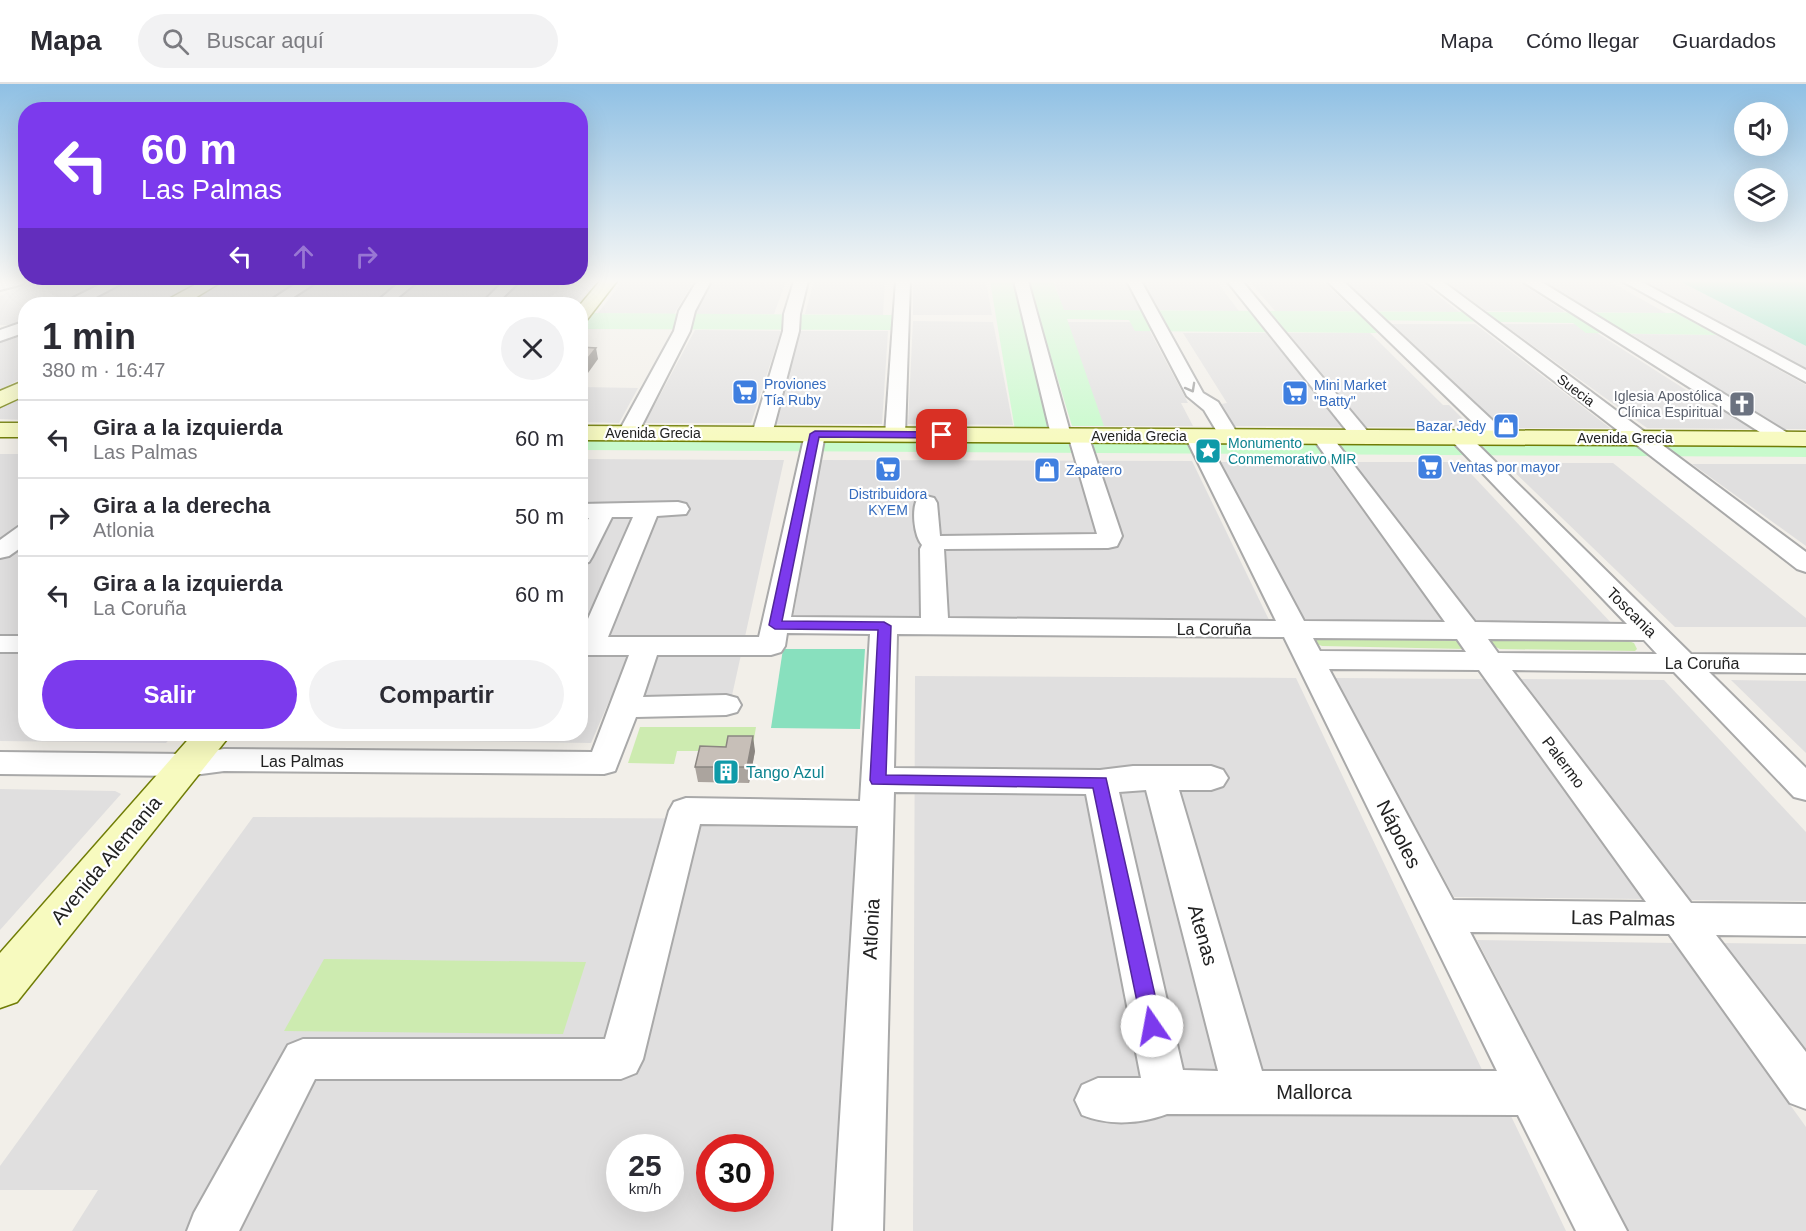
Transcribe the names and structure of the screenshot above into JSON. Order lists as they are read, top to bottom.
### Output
{
  "streets": {
    "main road": ["Avenida Grecia", "Avenida Alemania"],
    "street": [
      "Suecia",
      "Toscania",
      "La Coruña",
      "Las Palmas",
      "Palermo",
      "Nápoles",
      "Atlonia",
      "Atenas",
      "Mallorca"
    ]
  },
  "crossings": [
    ["Suecia", "Avenida Grecia"],
    ["Avenida Grecia", "Toscania"],
    ["Avenida Grecia", "Palermo"],
    ["Avenida Grecia", "Nápoles"],
    ["Toscania", "La Coruña"],
    ["La Coruña", "Palermo"],
    ["La Coruña", "Nápoles"],
    ["La Coruña", "Atlonia"],
    ["Las Palmas", "Palermo"],
    ["Las Palmas", "Nápoles"],
    ["Las Palmas", "Avenida Alemania"],
    ["Nápoles", "Mallorca"],
    ["Atenas", "Mallorca"]
  ],
  "places": {
    "supermarket": [
      "Proviones Tía Ruby",
      "Mini Market \"Batty\"",
      "Ventas por mayor",
      "Distribuidora KYEM"
    ],
    "church": ["Iglesia Apostólica Clínica Espiritual"],
    "shop": ["Bazar Jedy", "Zapatero"],
    "place": ["Monumento Conmemorativo MIR"],
    "building": ["Tango Azul"]
  },
  "page": {
    "header": "Mapa",
    "search": "Buscar aquí",
    "nav": ["Mapa", "Cómo llegar", "Guardados"],
    "turn": ["60 m", "Las Palmas"],
    "heading": ["1 min", "380 m · 16:47"],
    "list": [
      {
        "name": "Gira a la izquierda",
        "note": "Las Palmas",
        "value": "60 m"
      },
      {
        "name": "Gira a la derecha",
        "note": "Atlonia",
        "value": "50 m"
      },
      {
        "name": "Gira a la izquierda",
        "note": "La Coruña",
        "value": "60 m"
      }
    ],
    "buttons": ["Salir", "Compartir"],
    "speed": "25 km/h",
    "limit": "30"
  }
}
